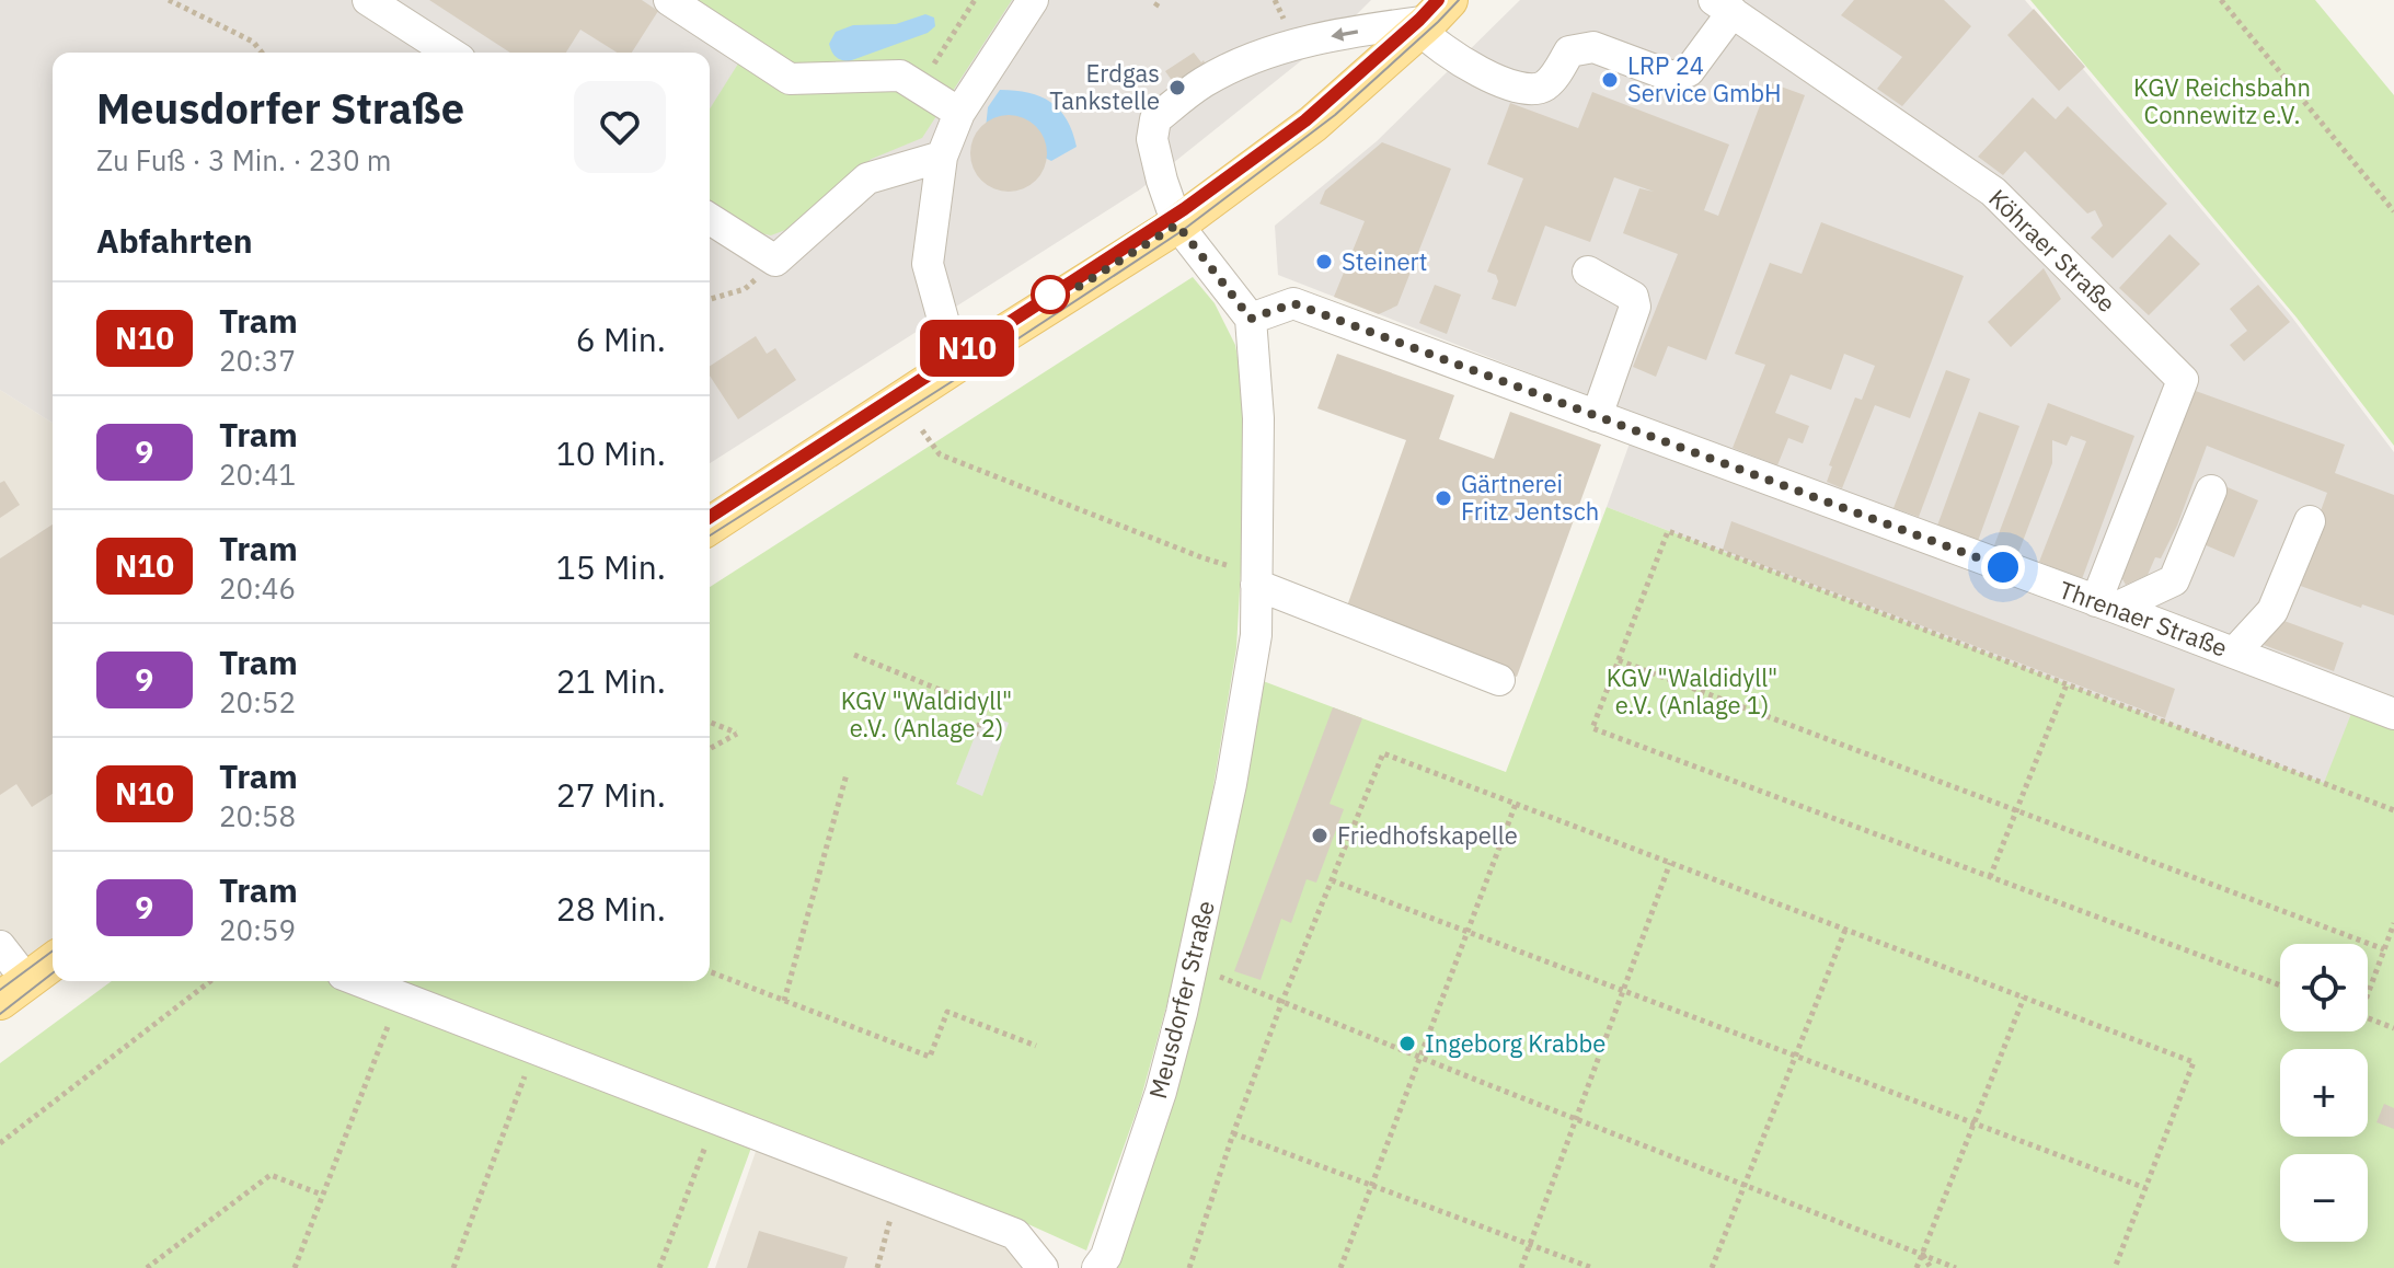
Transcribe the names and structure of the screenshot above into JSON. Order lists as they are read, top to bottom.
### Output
{
  "streets": {
    "street": ["Köhraer Straße", "Threnaer Straße", "Meusdorfer Straße"]
  },
  "crossings": [
    ["Köhraer Straße", "Threnaer Straße"],
    ["Threnaer Straße", "Meusdorfer Straße"]
  ],
  "parks": ["KGV Reichsbahn Connewitz e.V.", "KGV \"Waldidyll\" e.V. (Anlage 1)", "KGV \"Waldidyll\" e.V. (Anlage 2)"],
  "places": [
    "LRP 24 Service GmbH",
    "Erdgas Tankstelle",
    "Steinert",
    "Gärtnerei Fritz Jentsch",
    "Friedhofskapelle",
    "Ingeborg Krabbe"
  ],
  "lines": ["tram line N10"],
  "page": {
    "on_map": "N10",
    "heading": [
      ["Meusdorfer Straße", "Zu Fuß · 3 Min. · 230 m"],
      "Abfahrten"
    ],
    "list": [
      {
        "mark": "N10",
        "name": "Tram",
        "note": "20:37",
        "value": "6 Min."
      },
      {
        "mark": "9",
        "name": "Tram",
        "note": "20:41",
        "value": "10 Min."
      },
      {
        "mark": "N10",
        "name": "Tram",
        "note": "20:46",
        "value": "15 Min."
      },
      {
        "mark": "9",
        "name": "Tram",
        "note": "20:52",
        "value": "21 Min."
      },
      {
        "mark": "N10",
        "name": "Tram",
        "note": "20:58",
        "value": "27 Min."
      },
      {
        "mark": "9",
        "name": "Tram",
        "note": "20:59",
        "value": "28 Min."
      }
    ],
    "map_buttons": ["+", "−"]
  }
}
